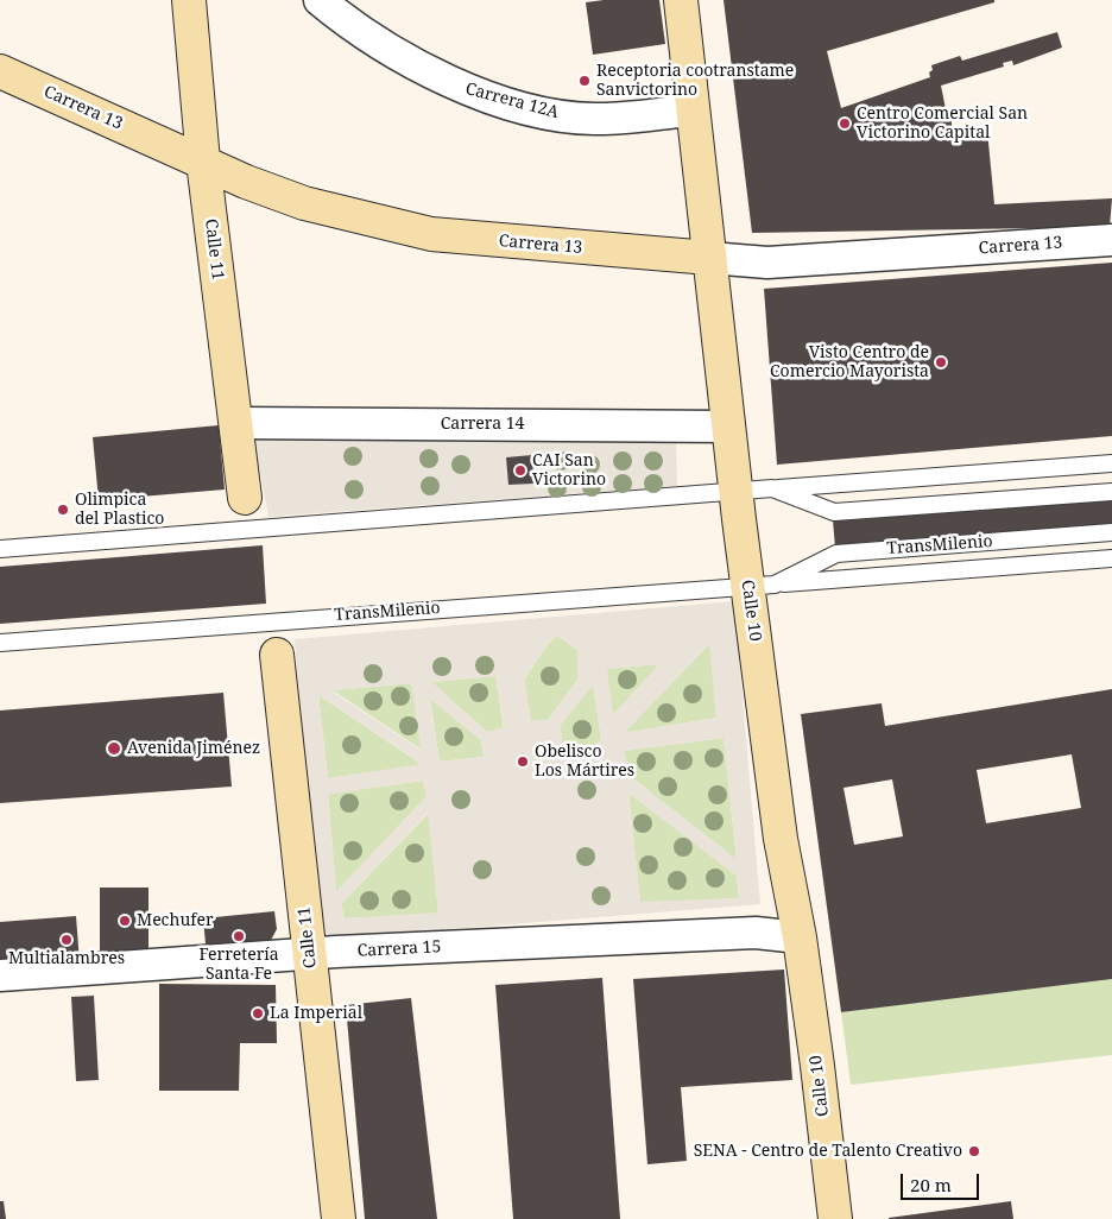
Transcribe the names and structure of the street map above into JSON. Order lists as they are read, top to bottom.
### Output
{
  "streets": {
    "street": [
      "Carrera 12A",
      "Carrera 13",
      "Calle 11",
      "Carrera 14",
      "Calle 10",
      "Carrera 15"
    ],
    "lane": ["TransMilenio"]
  },
  "crossings": [
    ["Carrera 12A", "Calle 10"],
    ["Carrera 13", "Calle 11"],
    ["Carrera 13", "Calle 10"],
    ["Calle 11", "Carrera 14"],
    ["Calle 11", "Carrera 15"],
    ["Carrera 14", "Calle 10"],
    ["TransMilenio", "Calle 10"],
    ["Calle 10", "Carrera 15"]
  ],
  "places": [
    "Receptoria cootranstame Sanvictorino",
    "Centro Comercial San Victorino Capital",
    "Visto Centro de Comercio Mayorista",
    "CAI San Victorino",
    "Olimpica del Plastico",
    "Avenida Jiménez",
    "Obelisco Los Mártires",
    "Mechufer",
    "Ferretería Santa Fe",
    "Multialambres",
    "La Imperial",
    "SENA - Centro de Talento Creativo"
  ],
  "scale_bar": "20 m"
}
